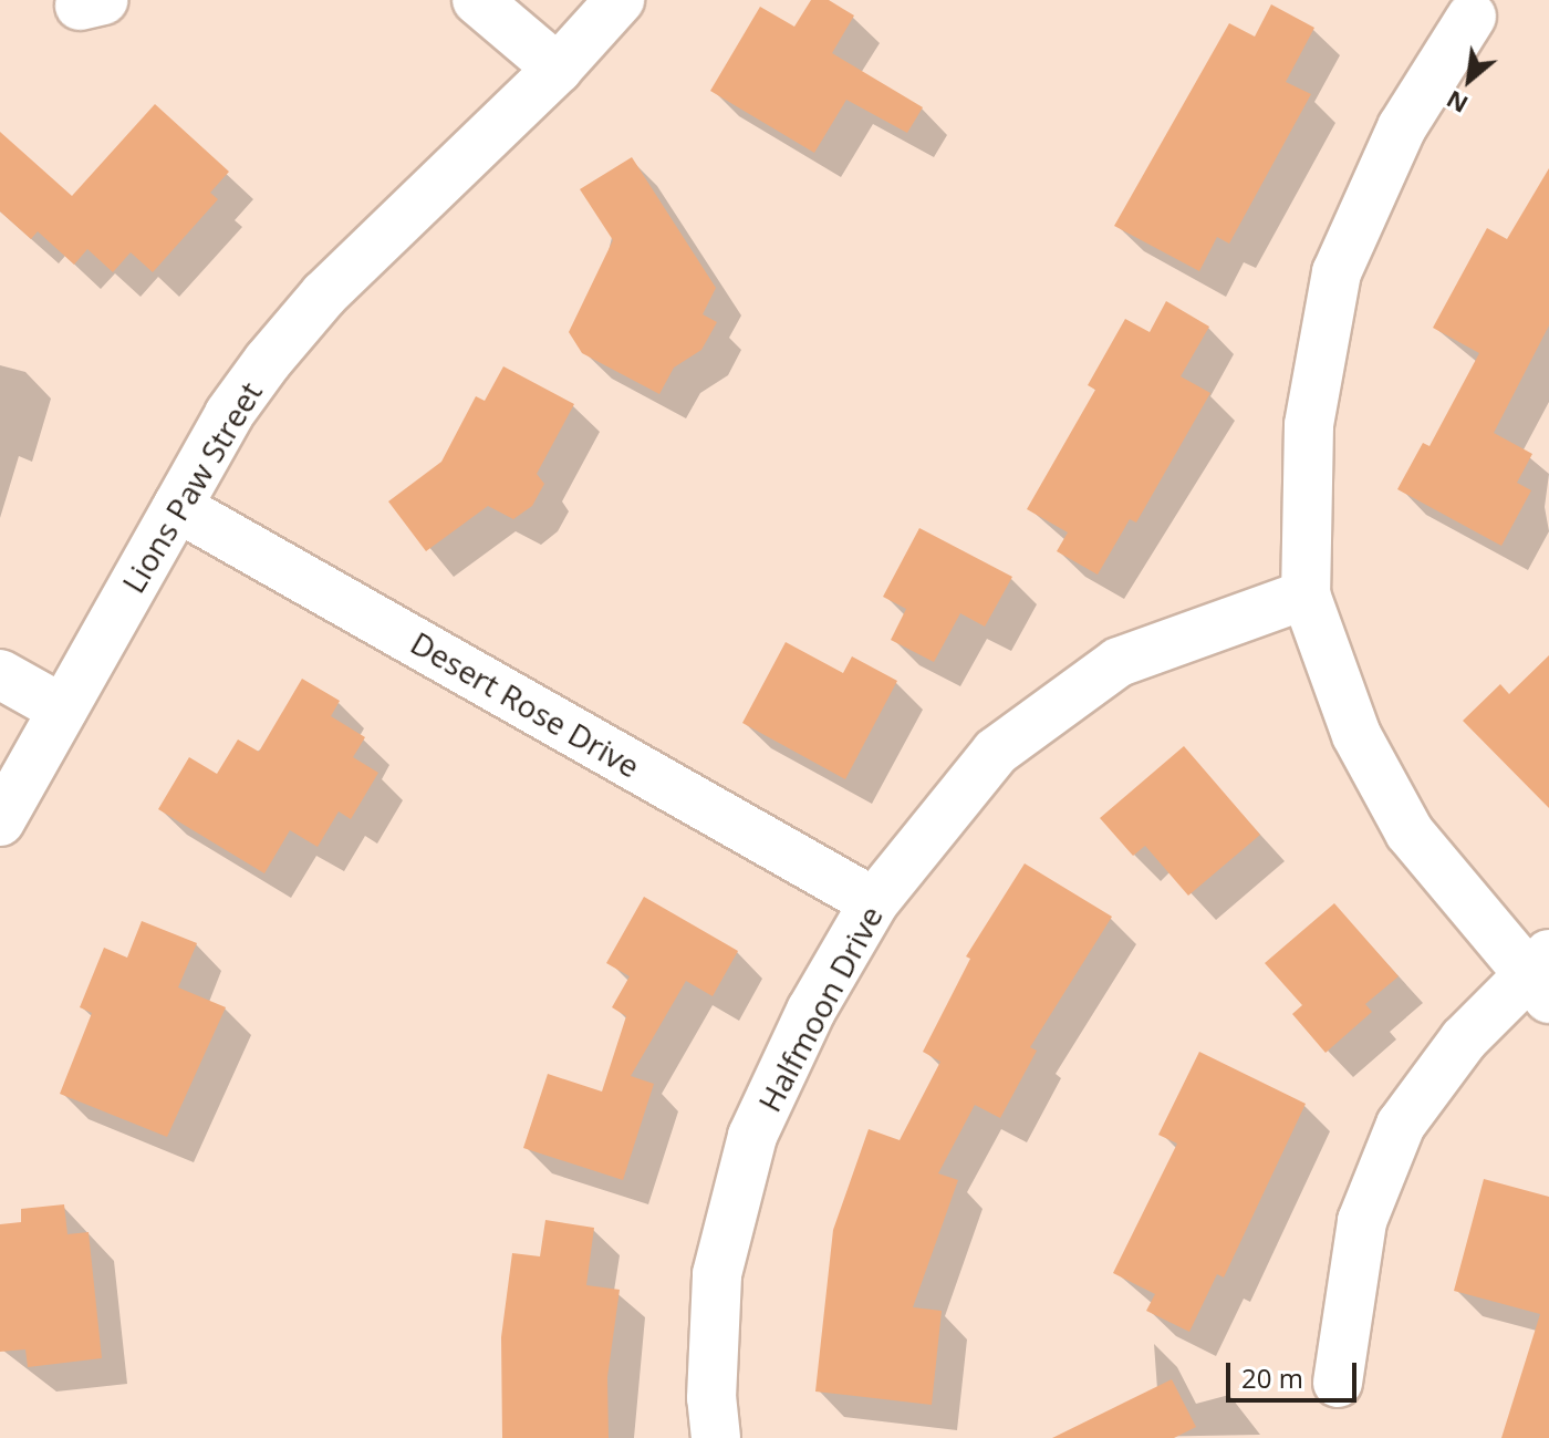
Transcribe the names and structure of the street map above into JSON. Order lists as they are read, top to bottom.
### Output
{
  "streets": {
    "street": ["Lions Paw Street", "Desert Rose Drive", "Halfmoon Drive"]
  },
  "crossings": [
    ["Lions Paw Street", "Desert Rose Drive"],
    ["Desert Rose Drive", "Halfmoon Drive"]
  ],
  "scale_bar": "20 m",
  "north": "bottom left"
}
